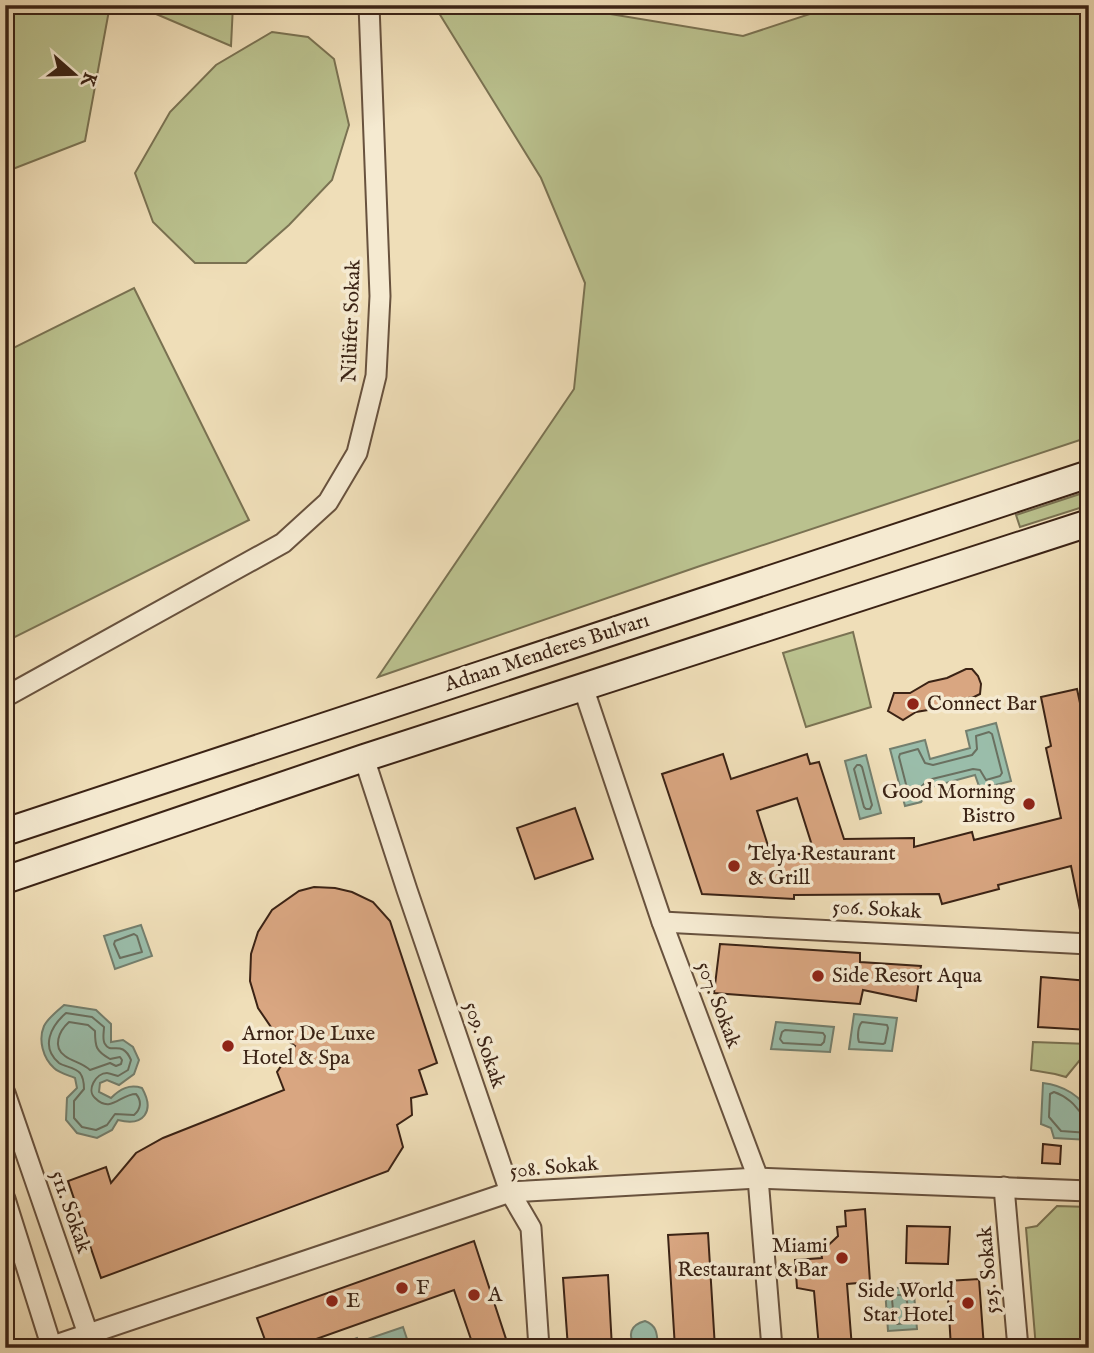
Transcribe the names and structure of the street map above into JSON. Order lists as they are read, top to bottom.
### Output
{
  "streets": {
    "main road": ["Adnan Menderes Bulvarı"],
    "street": [
      "Nilüfer Sokak",
      "506. Sokak",
      "507. Sokak",
      "509. Sokak",
      "508. Sokak",
      "511. Sokak",
      "525. Sokak"
    ]
  },
  "crossings": [
    ["Adnan Menderes Bulvarı", "507. Sokak"],
    ["Adnan Menderes Bulvarı", "509. Sokak"],
    ["506. Sokak", "507. Sokak"],
    ["507. Sokak", "508. Sokak"],
    ["509. Sokak", "508. Sokak"],
    ["508. Sokak", "511. Sokak"],
    ["508. Sokak", "525. Sokak"]
  ],
  "places": [
    "Connect Bar",
    "Good Morning Bistro",
    "Telya Restaurant & Grill",
    "Side Resort Aqua",
    "Arnor De Luxe Hotel & Spa",
    "Miami Restaurant & Bar",
    "F",
    "A",
    "E",
    "Side World Star Hotel"
  ],
  "north": "right"
}
